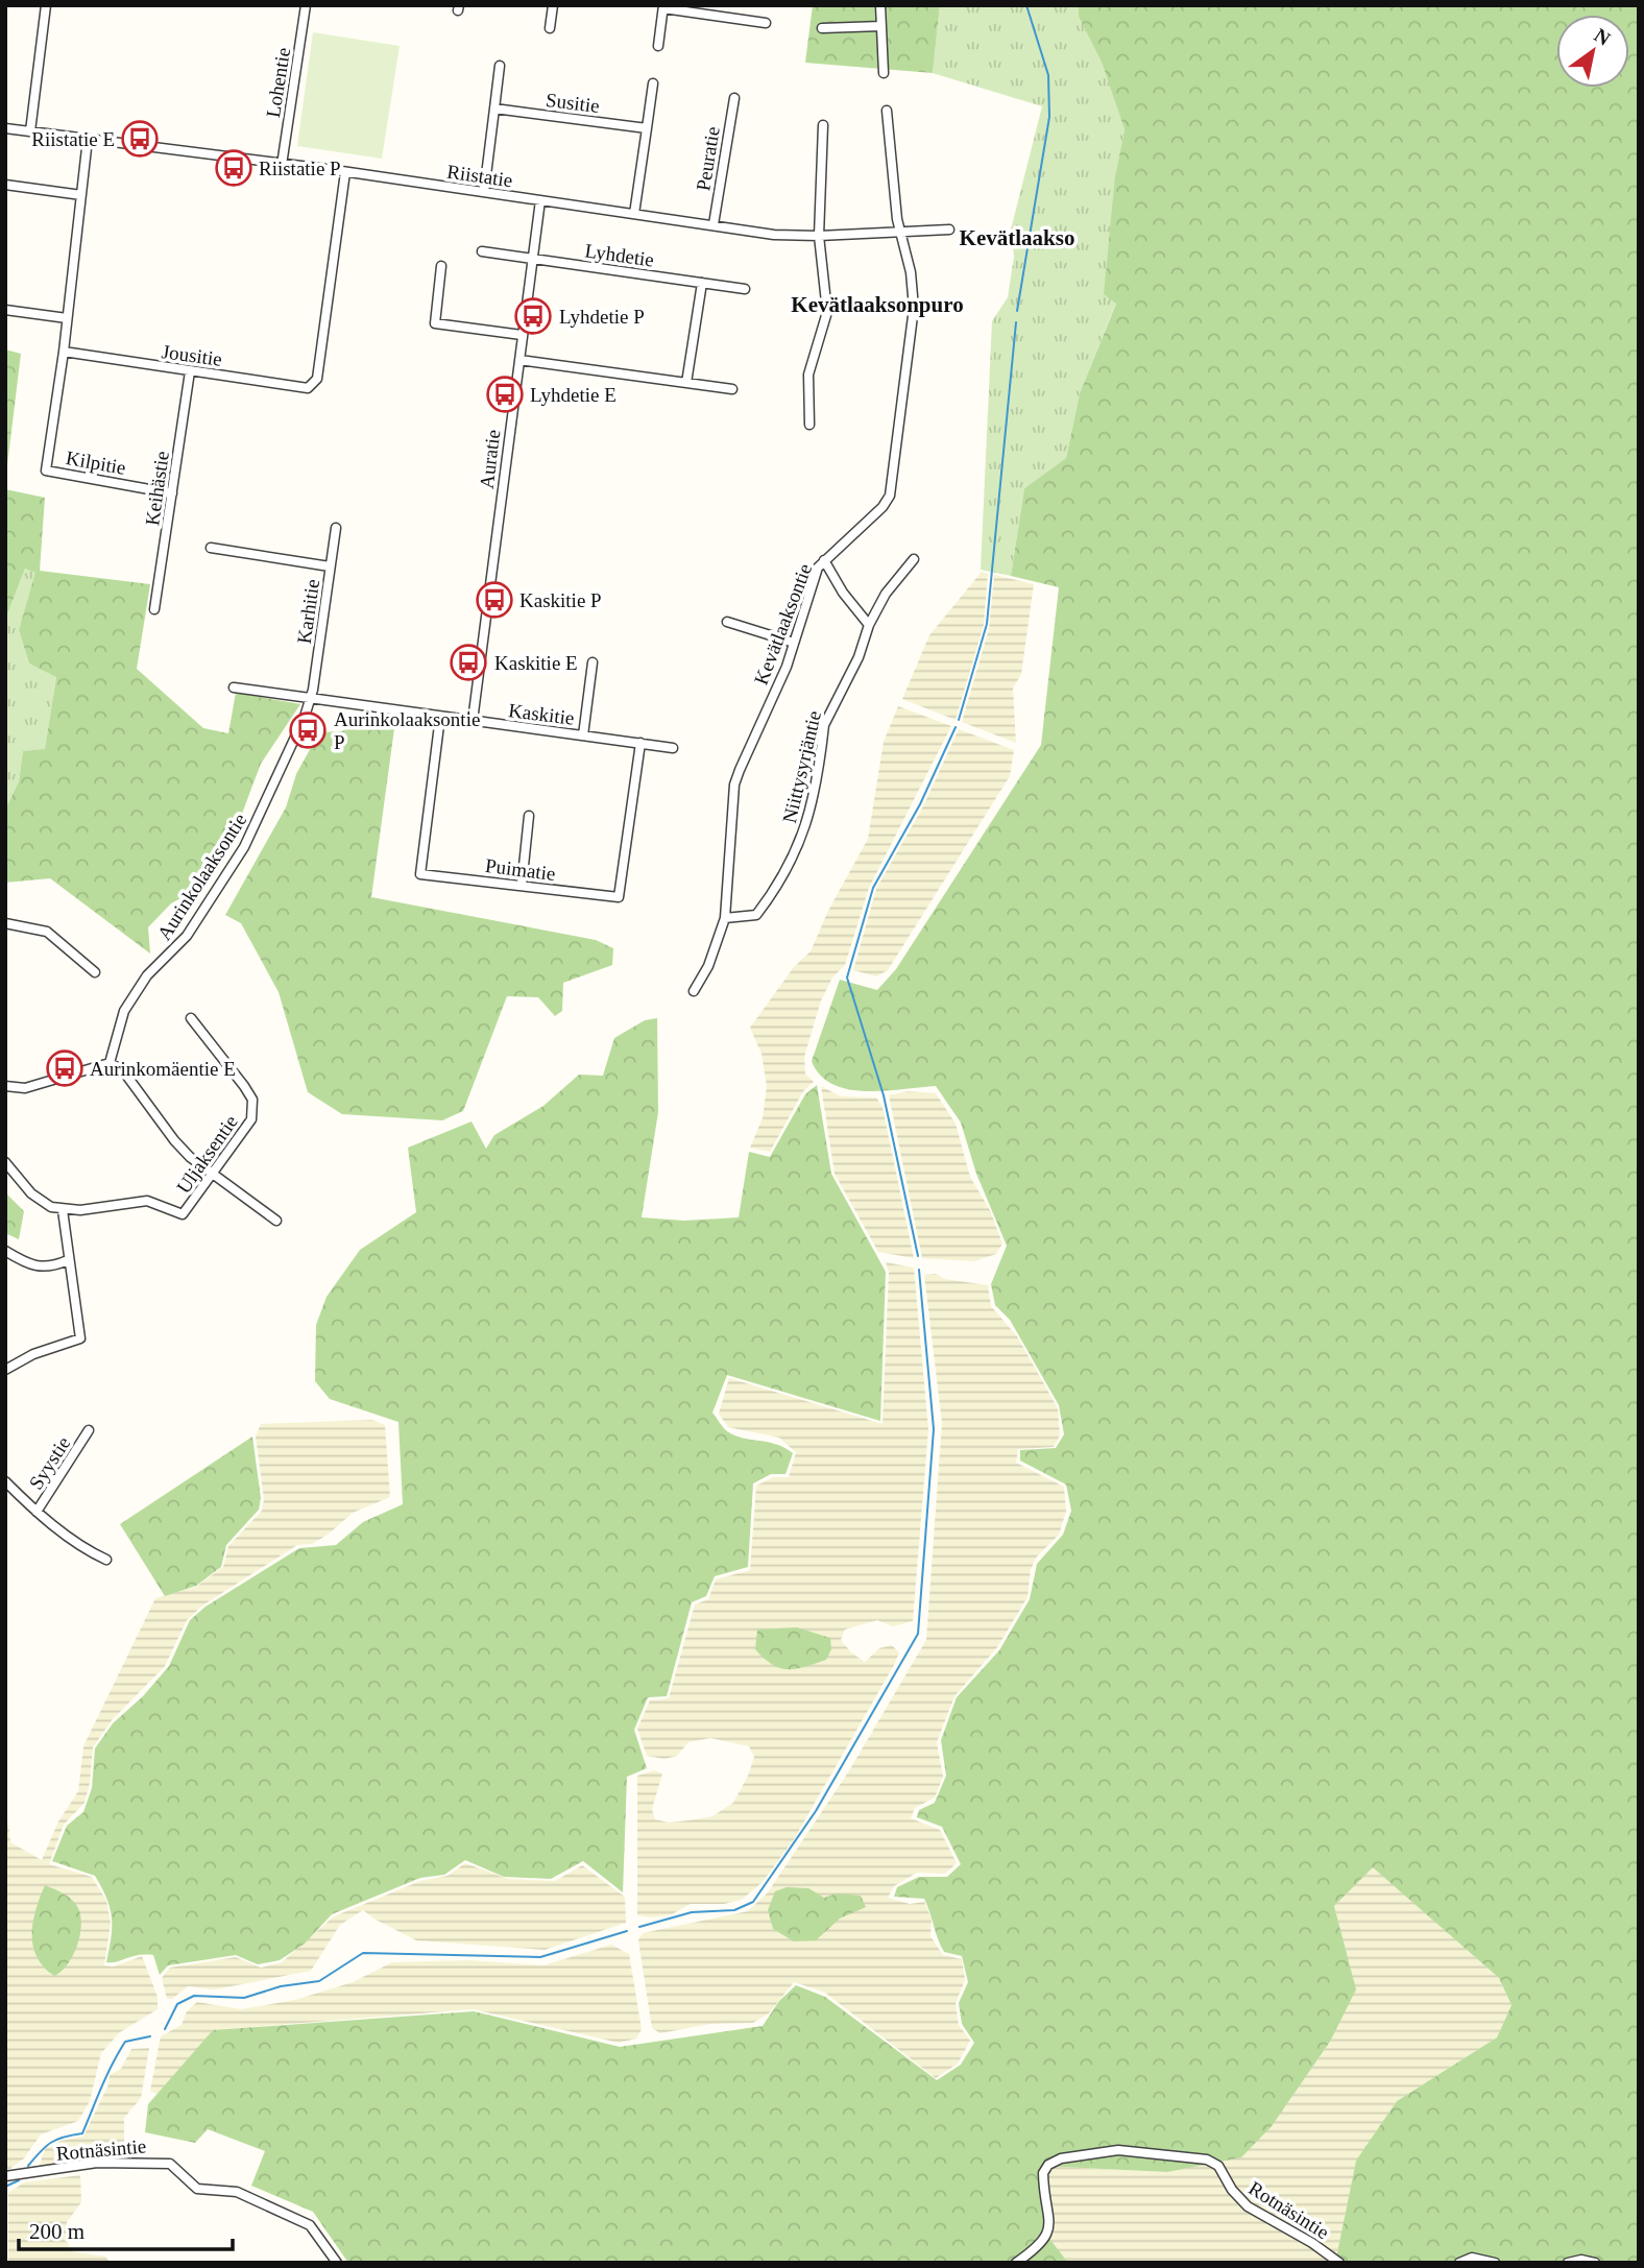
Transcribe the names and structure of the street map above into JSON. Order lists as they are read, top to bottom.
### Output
{
  "streets": {
    "street": [
      "Lohentie",
      "Susitie",
      "Peuratie",
      "Riistatie",
      "Lyhdetie",
      "Jousitie",
      "Auratie",
      "Kilpitie",
      "Keihästie",
      "Karhitie",
      "Kevätlaaksontie",
      "Kaskitie",
      "Niittysyrjäntie",
      "Puimatie",
      "Aurinkolaaksontie",
      "Uljaksentie",
      "Syystie",
      "Rotnäsintie"
    ]
  },
  "crossings": [
    ["Lohentie", "Riistatie"],
    ["Peuratie", "Riistatie"],
    ["Riistatie", "Jousitie"],
    ["Riistatie", "Auratie"],
    ["Riistatie", "Kevätlaaksontie"],
    ["Lyhdetie", "Auratie"],
    ["Jousitie", "Kilpitie"],
    ["Jousitie", "Keihästie"],
    ["Auratie", "Kaskitie"],
    ["Kilpitie", "Keihästie"],
    ["Karhitie", "Kaskitie"],
    ["Karhitie", "Aurinkolaaksontie"],
    ["Kevätlaaksontie", "Niittysyrjäntie"],
    ["Kaskitie", "Puimatie"],
    ["Kaskitie", "Aurinkolaaksontie"]
  ],
  "districts": ["Kevätlaakso", "Kevätlaaksonpuro"],
  "places": {
    "bus stop": [
      "Riistatie E",
      "Riistatie P",
      "Lyhdetie P",
      "Lyhdetie E",
      "Kaskitie P",
      "Kaskitie E",
      "Aurinkolaaksontie P",
      "Aurinkomäentie E"
    ]
  },
  "scale_bar": "200 m",
  "north": "top right"
}
